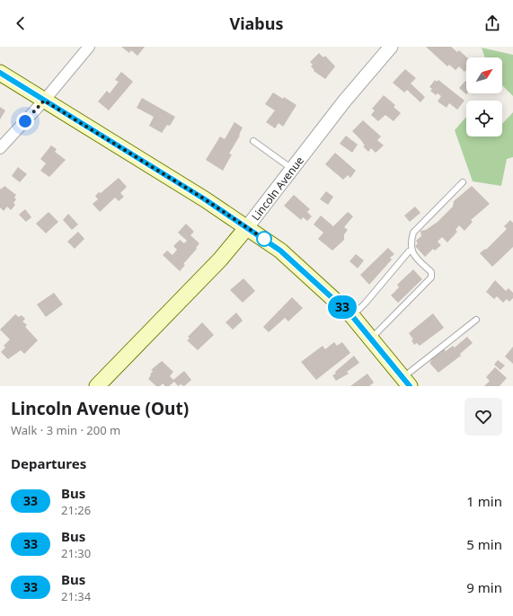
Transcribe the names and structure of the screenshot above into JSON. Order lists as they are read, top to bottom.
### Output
{
  "streets": {
    "main road": ["Lincoln Avenue"]
  },
  "lines": ["bus line 33"],
  "north": "top right",
  "page": {
    "header": "Viabus",
    "on_map": "33",
    "heading": [
      ["Lincoln Avenue (Out)", "Walk · 3 min · 200 m"],
      "Departures"
    ],
    "list": [
      {
        "mark": "33",
        "name": "Bus",
        "note": "21:26",
        "value": "1 min"
      },
      {
        "mark": "33",
        "name": "Bus",
        "note": "21:30",
        "value": "5 min"
      },
      {
        "mark": "33",
        "name": "Bus",
        "note": "21:34",
        "value": "9 min"
      }
    ]
  }
}
